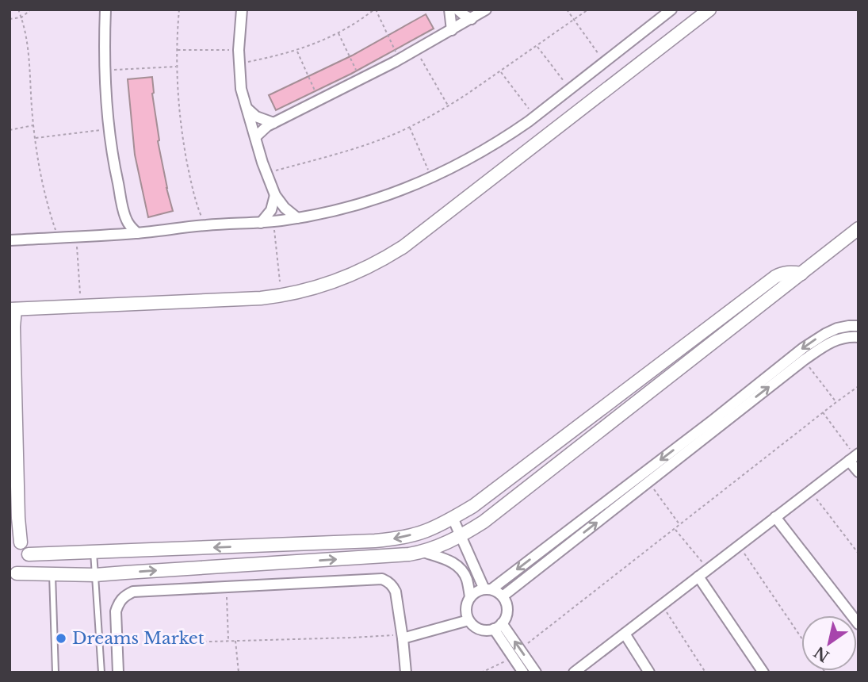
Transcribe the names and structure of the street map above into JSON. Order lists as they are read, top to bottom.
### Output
{
  "places": ["Dreams Market"],
  "north": "bottom left"
}
